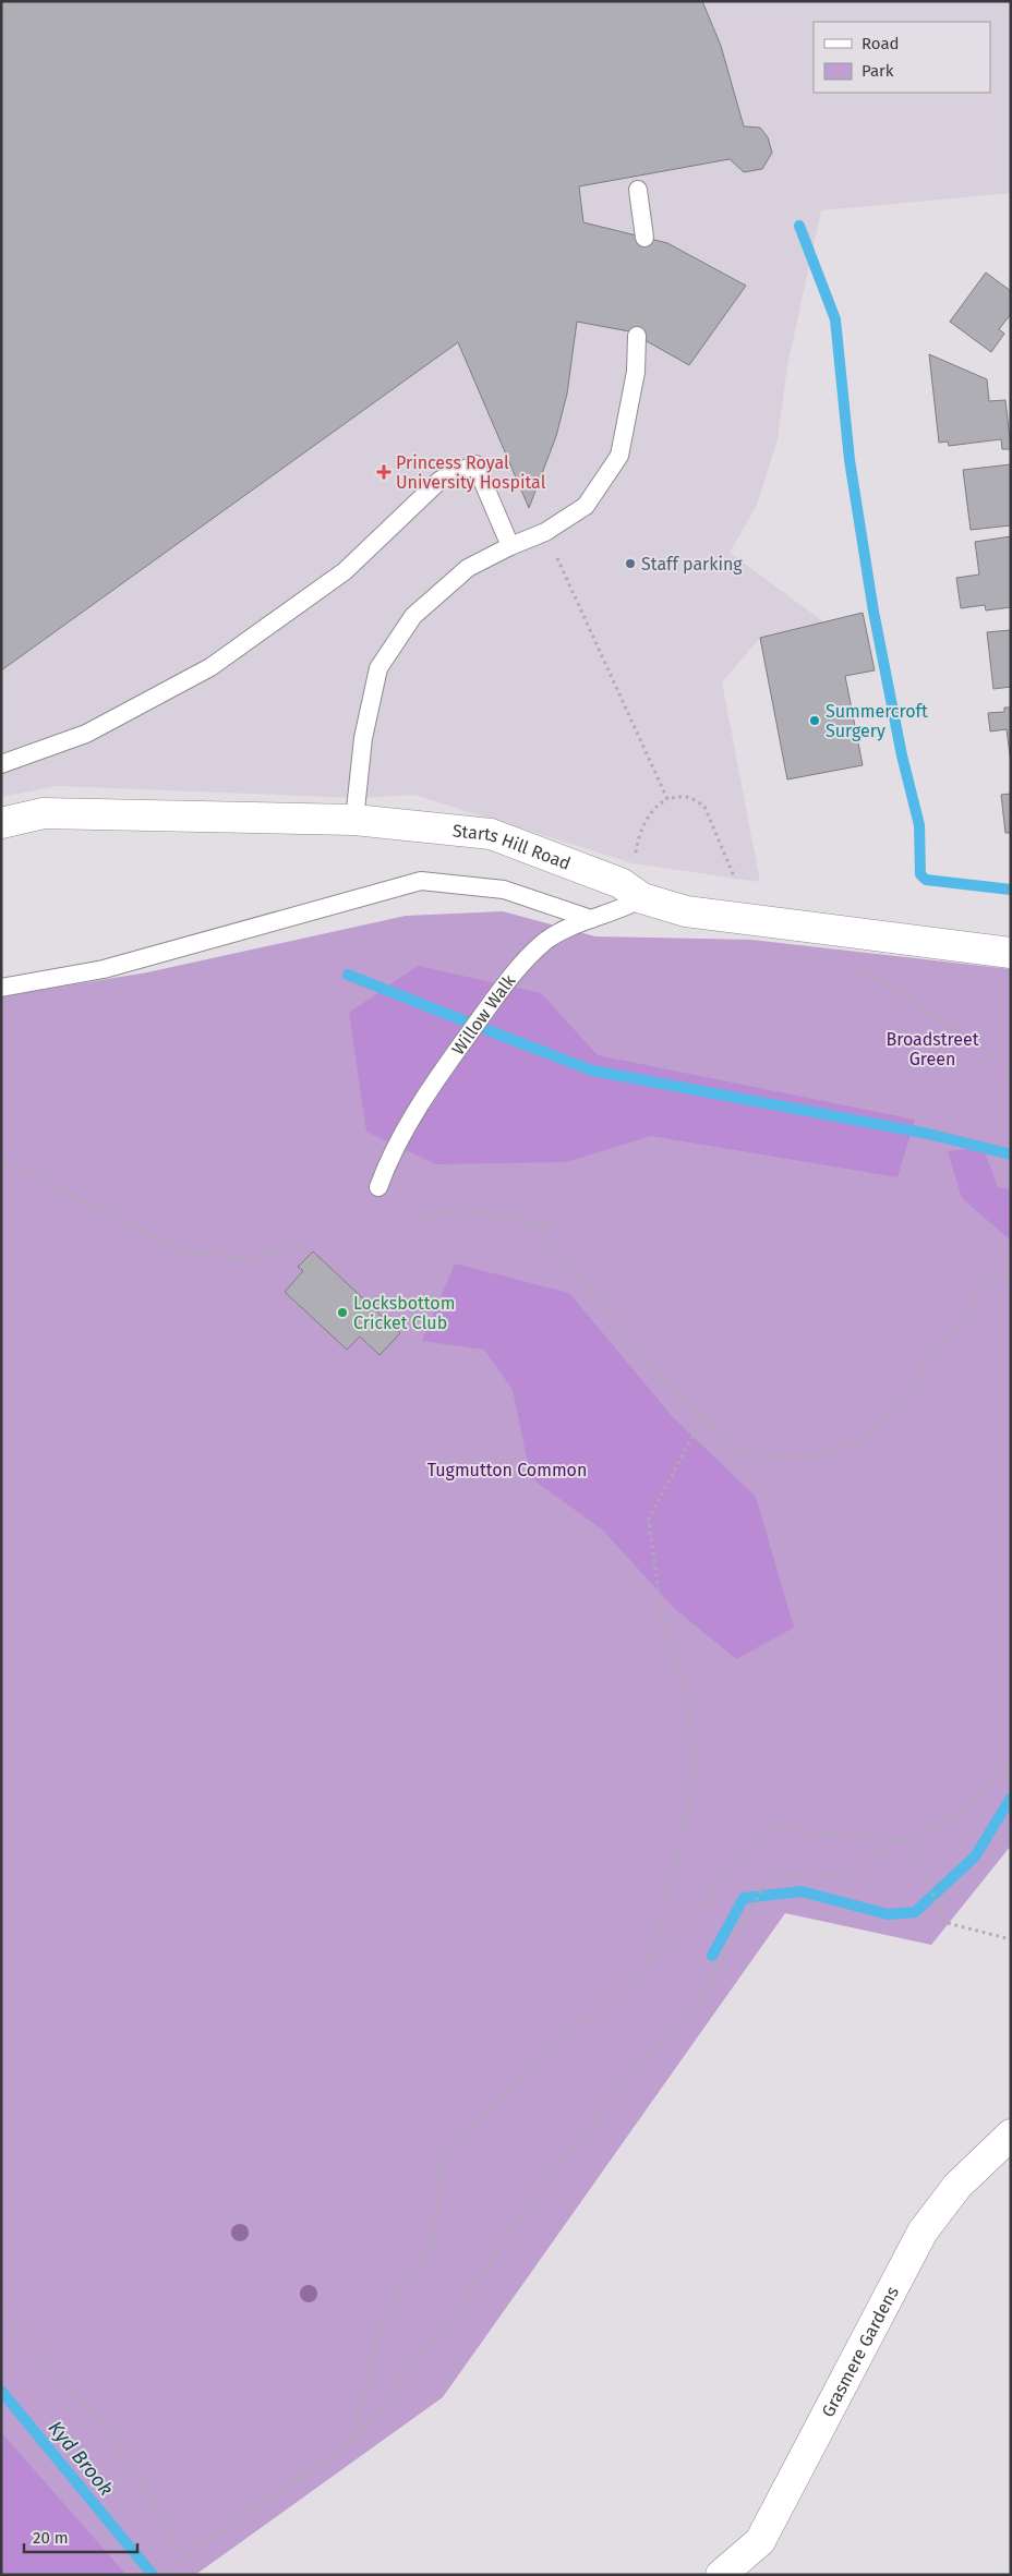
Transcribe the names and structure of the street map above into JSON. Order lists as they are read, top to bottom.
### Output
{
  "streets": {
    "street": ["Starts Hill Road", "Grasmere Gardens"],
    "lane": ["Willow Walk"]
  },
  "crossings": [
    ["Starts Hill Road", "Willow Walk"]
  ],
  "water": ["Kyd Brook"],
  "parks": ["Broadstreet Green", "Tugmutton Common"],
  "places": {
    "health": ["Princess Royal University Hospital"],
    "other": ["Staff parking", "Summercroft Surgery", "Locksbottom Cricket Club"]
  },
  "legend": ["Road", "Park"],
  "scale_bar": "20 m"
}
